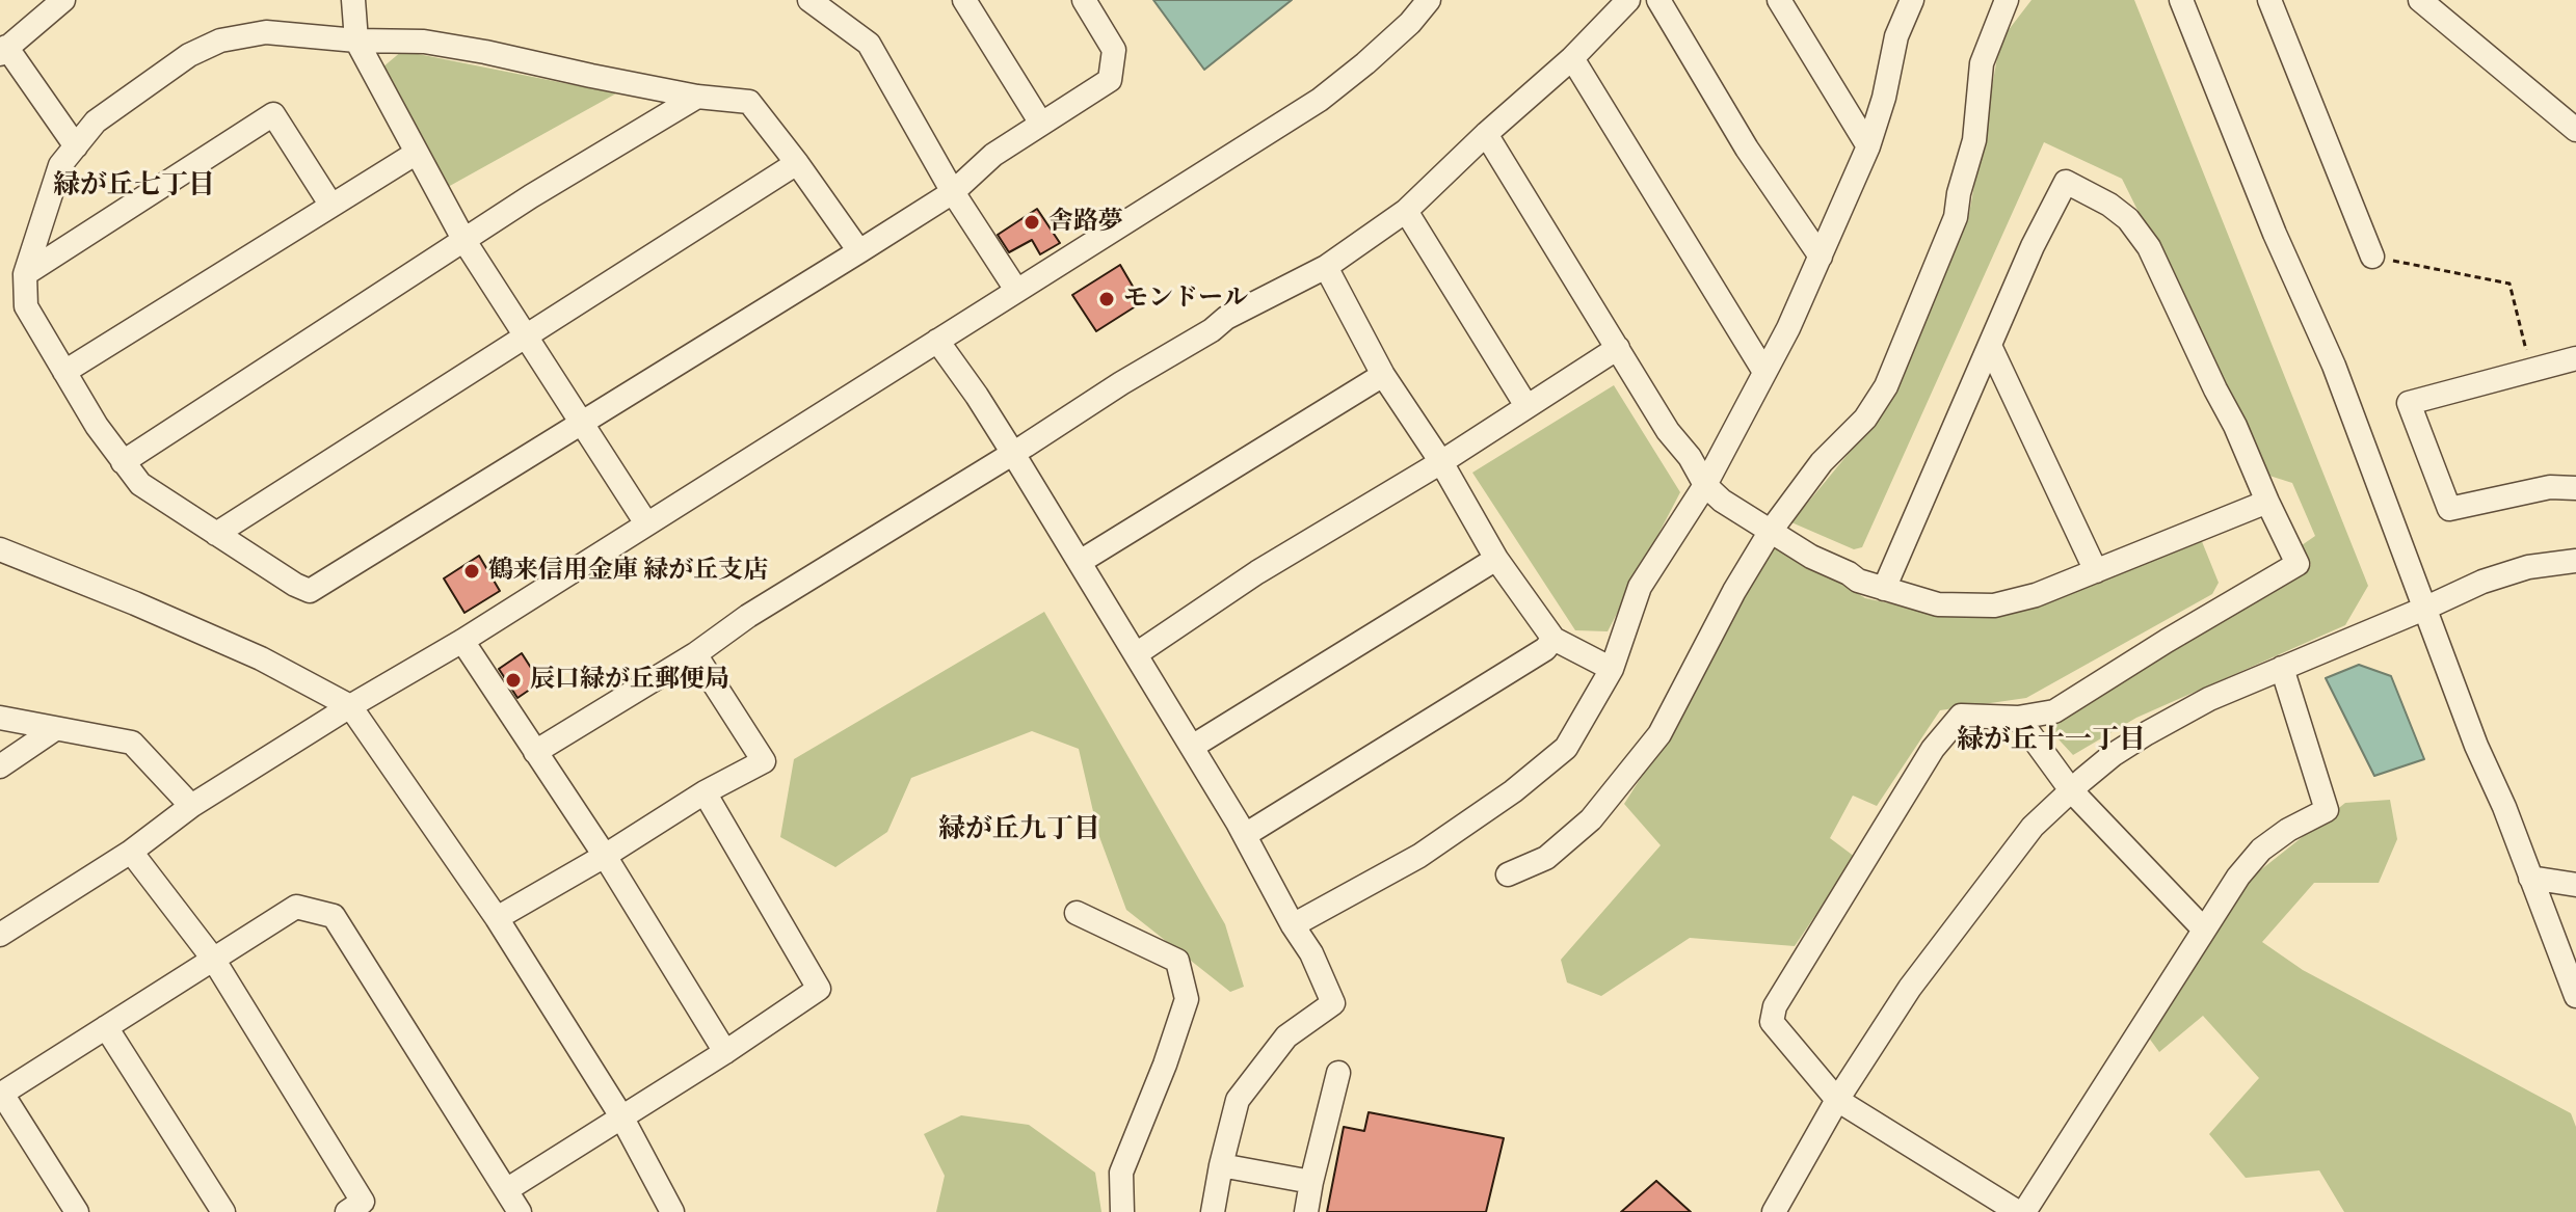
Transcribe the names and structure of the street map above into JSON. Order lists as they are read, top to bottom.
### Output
{
  "districts": ["緑が丘七丁目", "緑が丘十一丁目", "緑が丘九丁目"],
  "places": [
    "舎路夢",
    "モンドール",
    "鶴来信用金庫 緑が丘支店",
    "辰口緑が丘郵便局"
  ]
}
